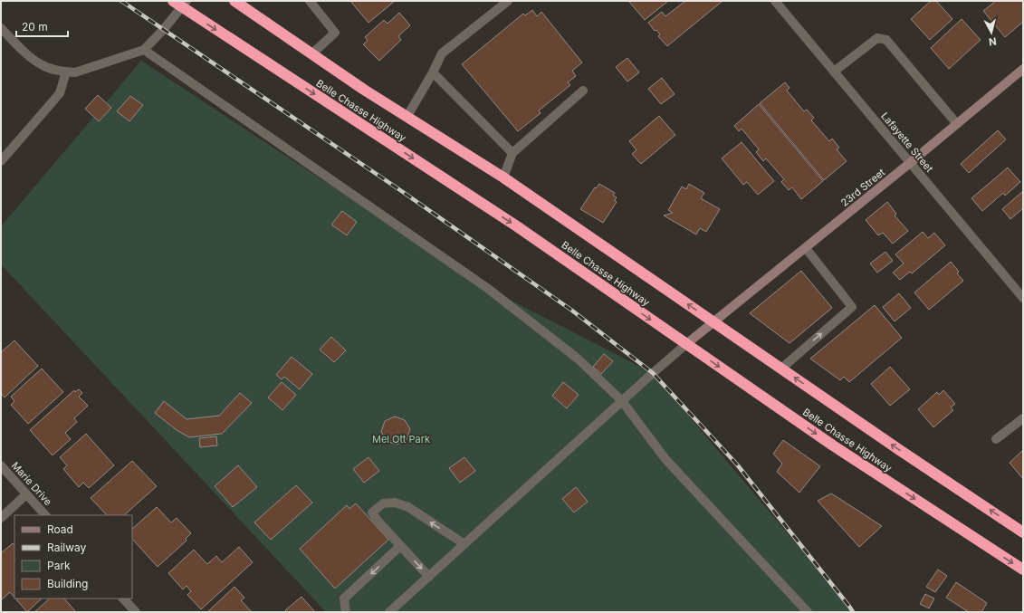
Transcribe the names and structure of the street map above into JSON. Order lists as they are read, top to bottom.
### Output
{
  "streets": {
    "highway": ["Belle Chasse Highway"],
    "street": ["Lafayette Street", "23rd Street", "Marie Drive"]
  },
  "crossings": [
    ["Belle Chasse Highway", "23rd Street"],
    ["Lafayette Street", "23rd Street"]
  ],
  "parks": ["Mel Ott Park"],
  "legend": [
    "Road",
    "Railway",
    "Park",
    "Building"
  ],
  "scale_bar": "20 m",
  "north": "bottom"
}
